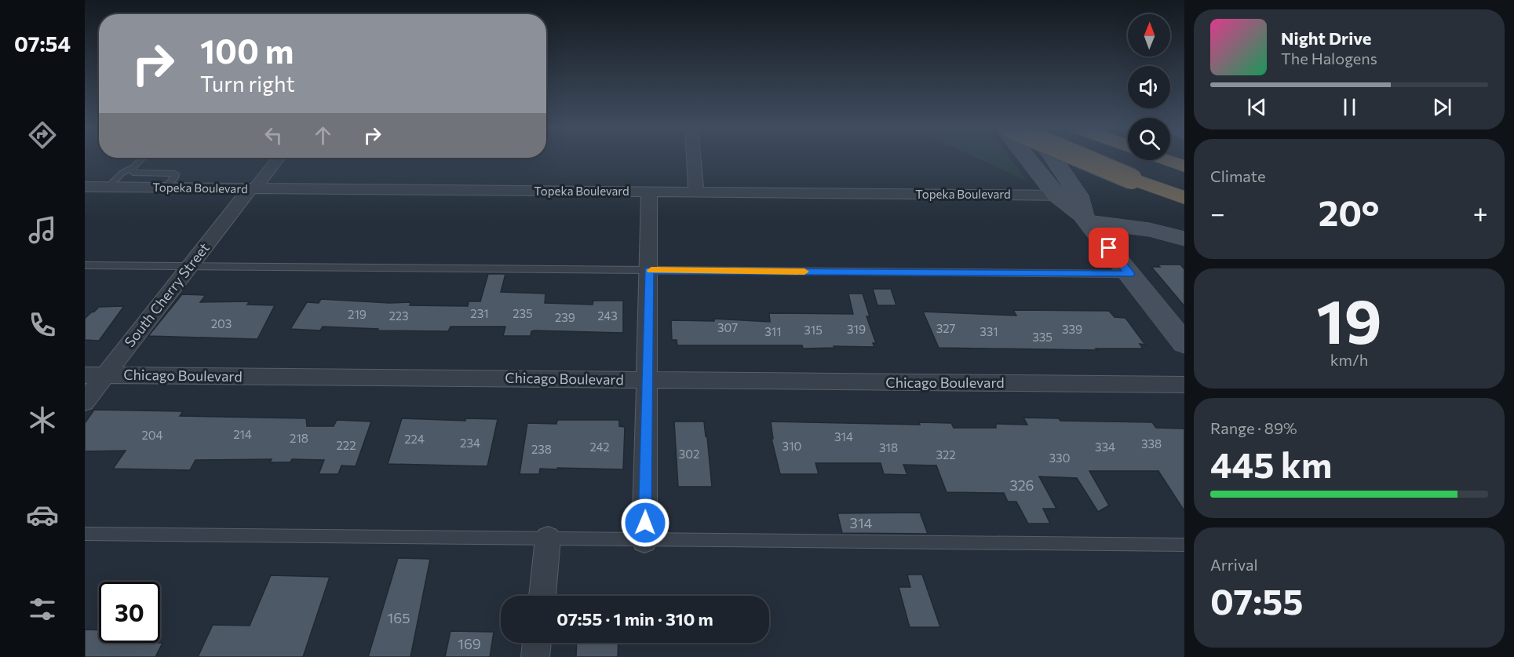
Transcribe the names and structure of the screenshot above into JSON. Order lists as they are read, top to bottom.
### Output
{
  "streets": {
    "street": ["Topeka Boulevard", "South Cherry Street", "Chicago Boulevard"]
  },
  "crossings": [
    ["Topeka Boulevard", "South Cherry Street"],
    ["South Cherry Street", "Chicago Boulevard"]
  ],
  "house_numbers": [
    "231",
    "235",
    "219",
    "223",
    "243",
    "239",
    "203",
    "307",
    "327",
    "319",
    "339",
    "315",
    "311",
    "331",
    "335",
    "214",
    "204",
    "314",
    "218",
    "224",
    "234",
    "338",
    "222",
    "310",
    "242",
    "334",
    "318",
    "238",
    "302",
    "322",
    "330",
    "326",
    "314",
    "165",
    "169"
  ],
  "north": "top",
  "page": {
    "tabs": "07:54",
    "turn": ["100 m", "Turn right"],
    "song": ["Night Drive", "The Halogens"],
    "tile": [
      "Climate",
      ["19", "km/h"],
      ["Range · 89%", "445 km"],
      ["Arrival", "07:55"]
    ],
    "heat": ["−", "20°", "+"],
    "limit": "30",
    "trip": "07:55 · 1 min · 310 m"
  }
}
